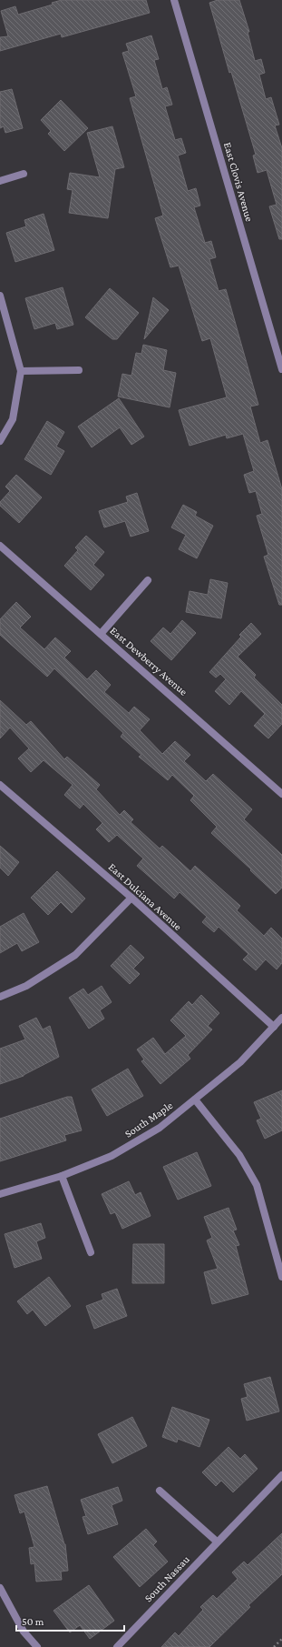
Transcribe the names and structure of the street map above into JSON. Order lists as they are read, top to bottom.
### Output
{
  "streets": {
    "street": [
      "East Clovis Avenue",
      "East Dewberry Avenue",
      "East Dulciana Avenue",
      "South Maple",
      "South Nassau"
    ]
  },
  "crossings": [
    ["East Dulciana Avenue", "South Maple"]
  ],
  "scale_bar": "50 m"
}
